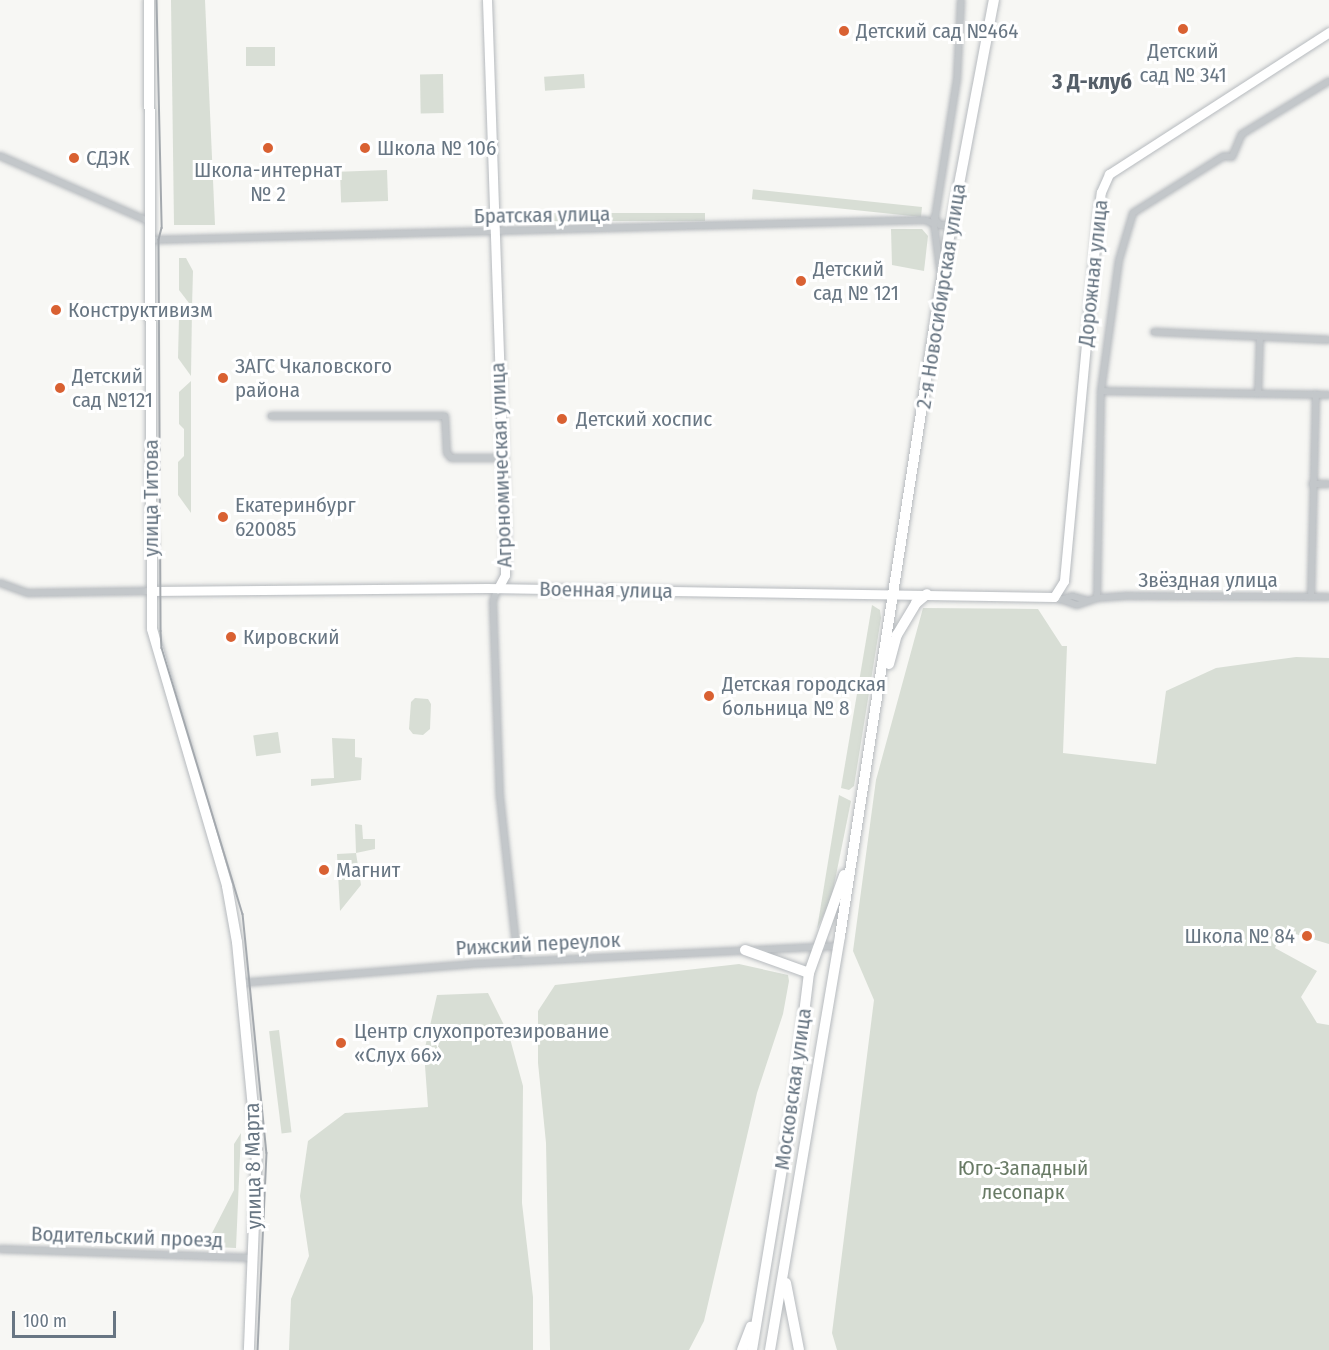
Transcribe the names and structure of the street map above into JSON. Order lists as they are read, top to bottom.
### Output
{
  "streets": {
    "main road": [
      "2-я Новосибирская улица",
      "улица Титова",
      "Московская улица",
      "улица 8 Марта"
    ],
    "street": [
      "Братская улица",
      "Дорожная улица",
      "Агрономическая улица",
      "Звёздная улица",
      "Военная улица",
      "Рижский переулок",
      "Водительский проезд"
    ]
  },
  "crossings": [
    ["Братская улица", "2-я Новосибирская улица"],
    ["Братская улица", "Агрономическая улица"],
    ["Братская улица", "улица Титова"],
    ["Дорожная улица", "Военная улица"],
    ["2-я Новосибирская улица", "Военная улица"],
    ["2-я Новосибирская улица", "Московская улица"],
    ["Агрономическая улица", "Военная улица"],
    ["Агрономическая улица", "Рижский переулок"],
    ["улица Титова", "Военная улица"],
    ["улица Титова", "Рижский переулок"],
    ["улица Титова", "улица 8 Марта"],
    ["Звёздная улица", "Военная улица"],
    ["Военная улица", "Московская улица"],
    ["Рижский переулок", "Московская улица"],
    ["Рижский переулок", "улица 8 Марта"],
    ["улица 8 Марта", "Водительский проезд"]
  ],
  "districts": ["3 Д-клуб"],
  "parks": ["Юго-Западный лесопарк"],
  "places": [
    "Детский сад № 341",
    "Детский сад №464",
    "Школа-интернат № 2",
    "Школа № 106",
    "СДЭК",
    "Детский сад № 121",
    "Конструктивизм",
    "ЗАГС Чкаловского района",
    "Детский сад №121",
    "Детский хоспис",
    "Екатеринбург 620085",
    "Кировский",
    "Детская городская больница № 8",
    "Магнит",
    "Школа № 84",
    "Центр слухопротезирование «Слух 66»"
  ],
  "scale_bar": "100 m"
}
